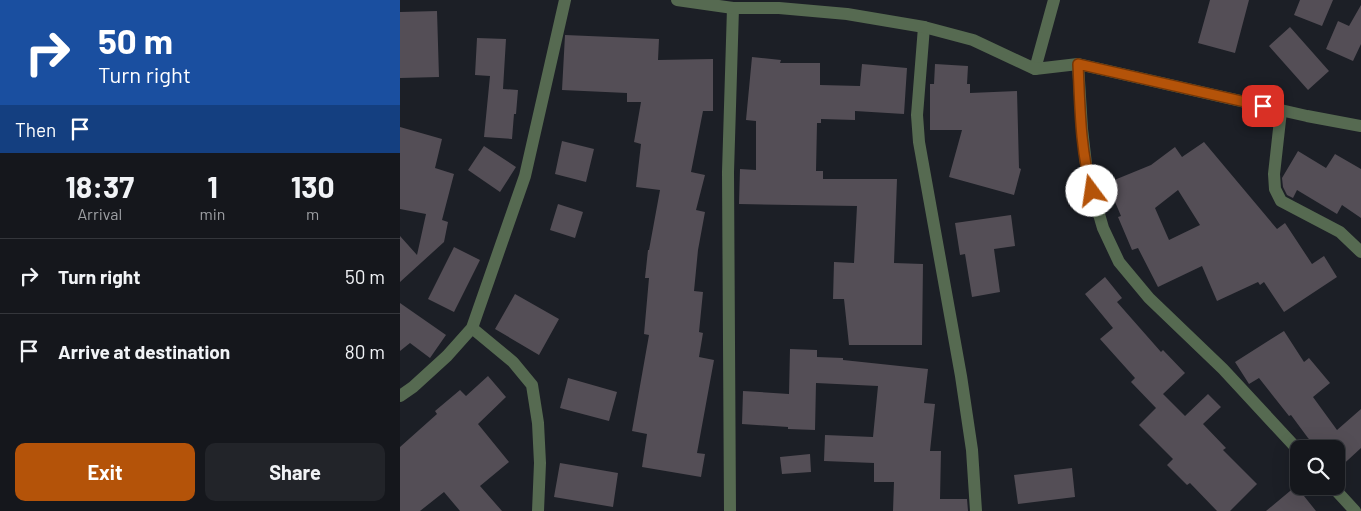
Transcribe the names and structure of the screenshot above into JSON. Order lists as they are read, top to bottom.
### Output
{
  "page": {
    "turn": ["50 m", "Turn right"],
    "then": "Then",
    "eta": [
      "18:37",
      "Arrival",
      "1",
      "min",
      "130",
      "m"
    ],
    "list": [
      {
        "name": "Turn right",
        "value": "50 m"
      },
      {
        "name": "Arrive at destination",
        "value": "80 m"
      }
    ],
    "buttons": ["Exit", "Share"]
  }
}
